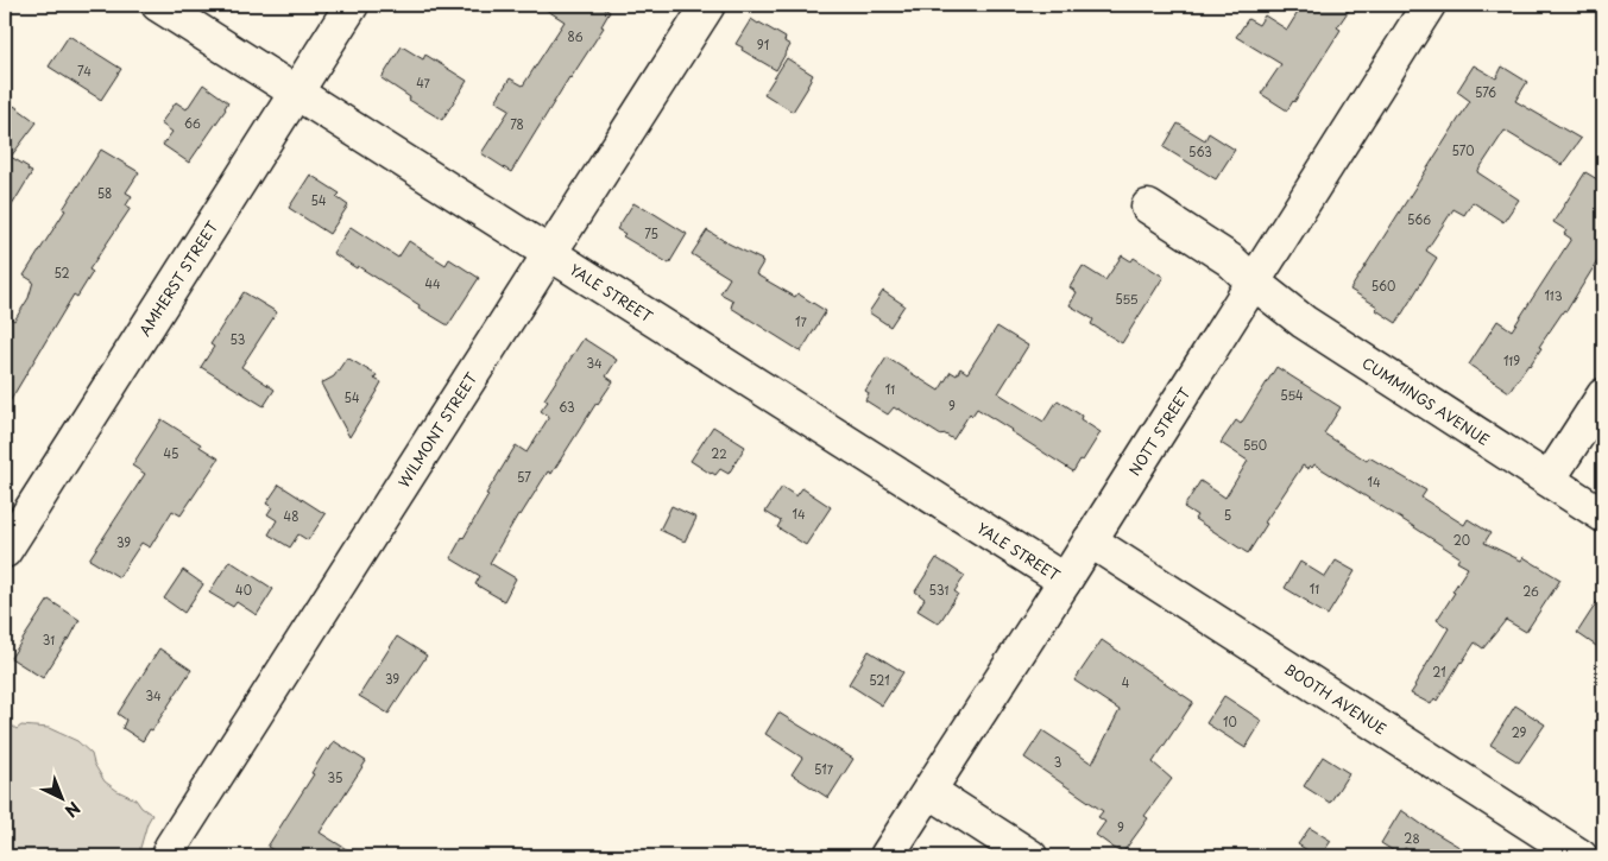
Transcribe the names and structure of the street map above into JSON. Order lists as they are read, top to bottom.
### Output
{
  "streets": {
    "street": [
      "AMHERST STREET",
      "YALE STREET",
      "CUMMINGS AVENUE",
      "WILMONT STREET",
      "NOTT STREET",
      "BOOTH AVENUE"
    ]
  },
  "crossings": [
    ["AMHERST STREET", "YALE STREET"],
    ["YALE STREET", "WILMONT STREET"],
    ["YALE STREET", "NOTT STREET"],
    ["CUMMINGS AVENUE", "NOTT STREET"],
    ["NOTT STREET", "BOOTH AVENUE"]
  ],
  "house_numbers": [
    "86",
    "91",
    "74",
    "47",
    "576",
    "66",
    "78",
    "570",
    "563",
    "58",
    "54",
    "566",
    "75",
    "52",
    "44",
    "560",
    "113",
    "555",
    "17",
    "53",
    "119",
    "34",
    "11",
    "554",
    "54",
    "9",
    "63",
    "550",
    "45",
    "22",
    "57",
    "14",
    "14",
    "5",
    "48",
    "20",
    "39",
    "11",
    "40",
    "531",
    "26",
    "31",
    "21",
    "39",
    "521",
    "4",
    "34",
    "10",
    "29",
    "3",
    "517",
    "35",
    "9",
    "28"
  ],
  "north": "bottom right"
}
